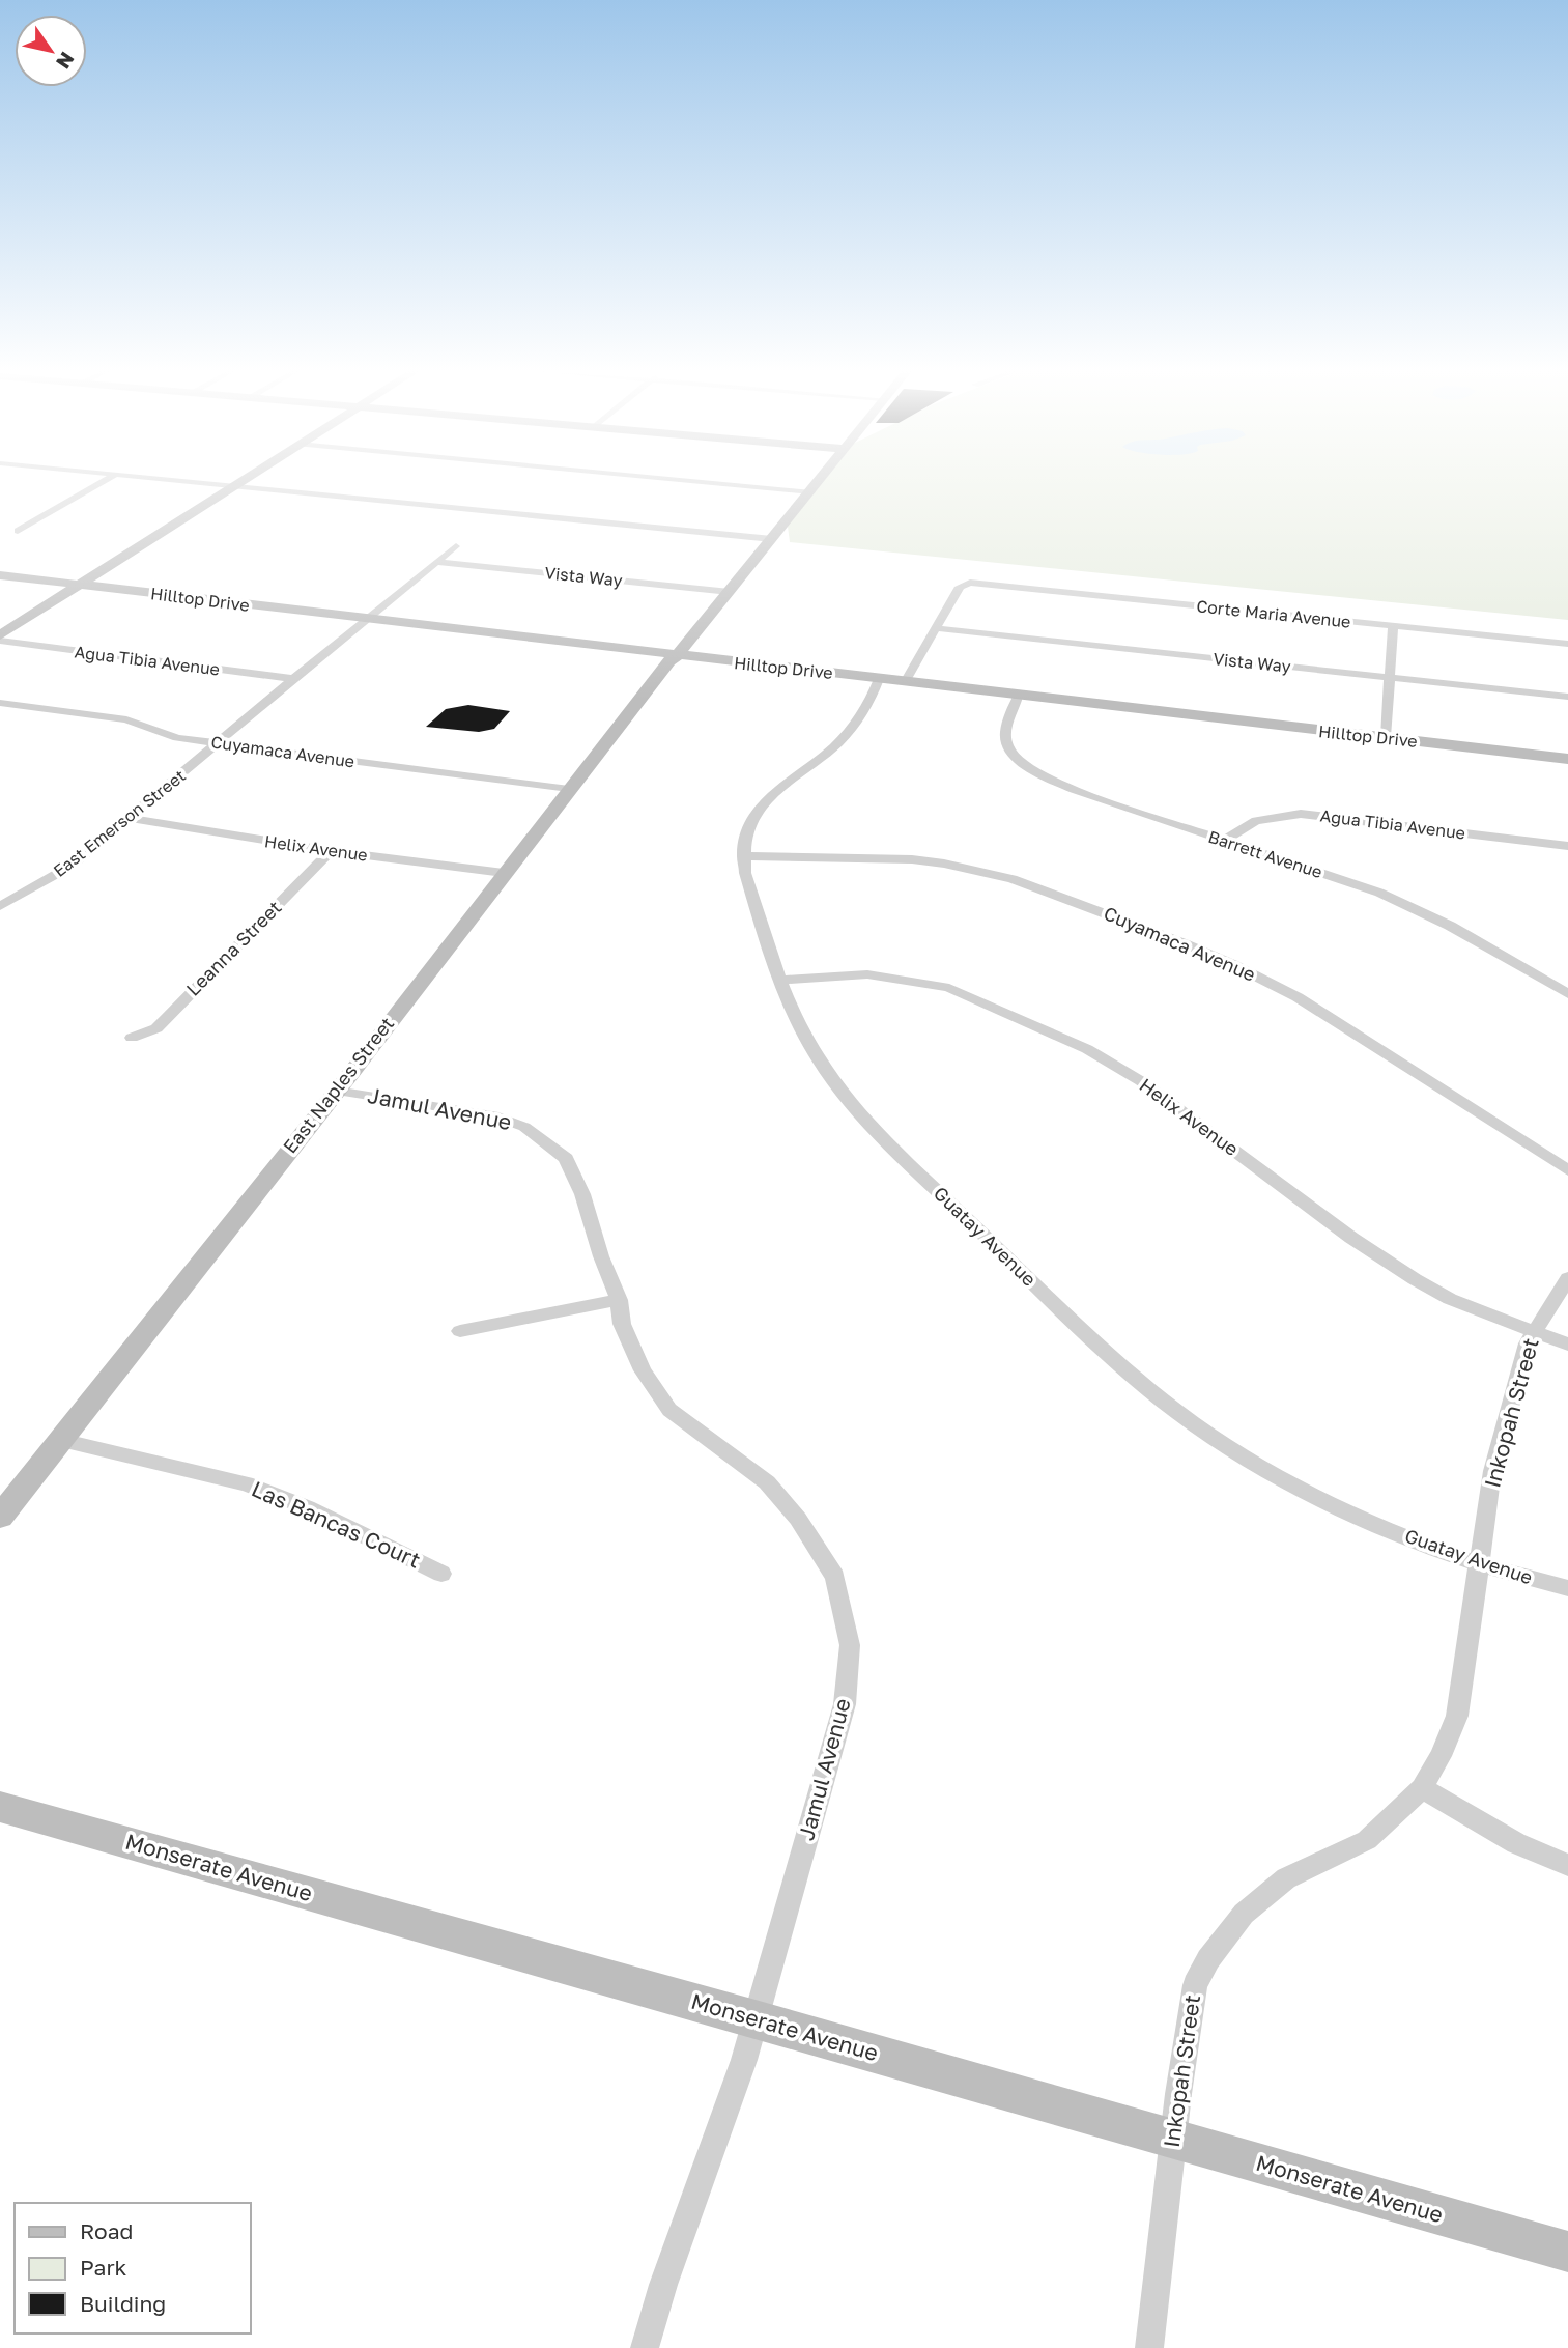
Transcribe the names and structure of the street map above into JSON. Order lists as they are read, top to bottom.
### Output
{
  "streets": {
    "street": [
      "Vista Way",
      "Hilltop Drive",
      "Corte Maria Avenue",
      "Agua Tibia Avenue",
      "Cuyamaca Avenue",
      "East Emerson Street",
      "Helix Avenue",
      "Barrett Avenue",
      "Leanna Street",
      "East Naples Street",
      "Jamul Avenue",
      "Guatay Avenue",
      "Inkopah Street",
      "Las Bancas Court",
      "Monserate Avenue"
    ]
  },
  "crossings": [
    ["Vista Way", "Corte Maria Avenue"],
    ["Vista Way", "East Emerson Street"],
    ["Vista Way", "East Naples Street"],
    ["Hilltop Drive", "East Emerson Street"],
    ["Hilltop Drive", "Barrett Avenue"],
    ["Hilltop Drive", "East Naples Street"],
    ["Hilltop Drive", "Guatay Avenue"],
    ["Agua Tibia Avenue", "East Emerson Street"],
    ["Agua Tibia Avenue", "Barrett Avenue"],
    ["Cuyamaca Avenue", "East Emerson Street"],
    ["Cuyamaca Avenue", "East Naples Street"],
    ["Cuyamaca Avenue", "Guatay Avenue"],
    ["East Emerson Street", "Helix Avenue"],
    ["Helix Avenue", "Leanna Street"],
    ["Helix Avenue", "East Naples Street"],
    ["Helix Avenue", "Guatay Avenue"],
    ["Helix Avenue", "Inkopah Street"],
    ["East Naples Street", "Jamul Avenue"],
    ["East Naples Street", "Las Bancas Court"],
    ["Jamul Avenue", "Monserate Avenue"],
    ["Guatay Avenue", "Inkopah Street"],
    ["Inkopah Street", "Monserate Avenue"]
  ],
  "legend": ["Road", "Park", "Building"],
  "north": "bottom right"
}
